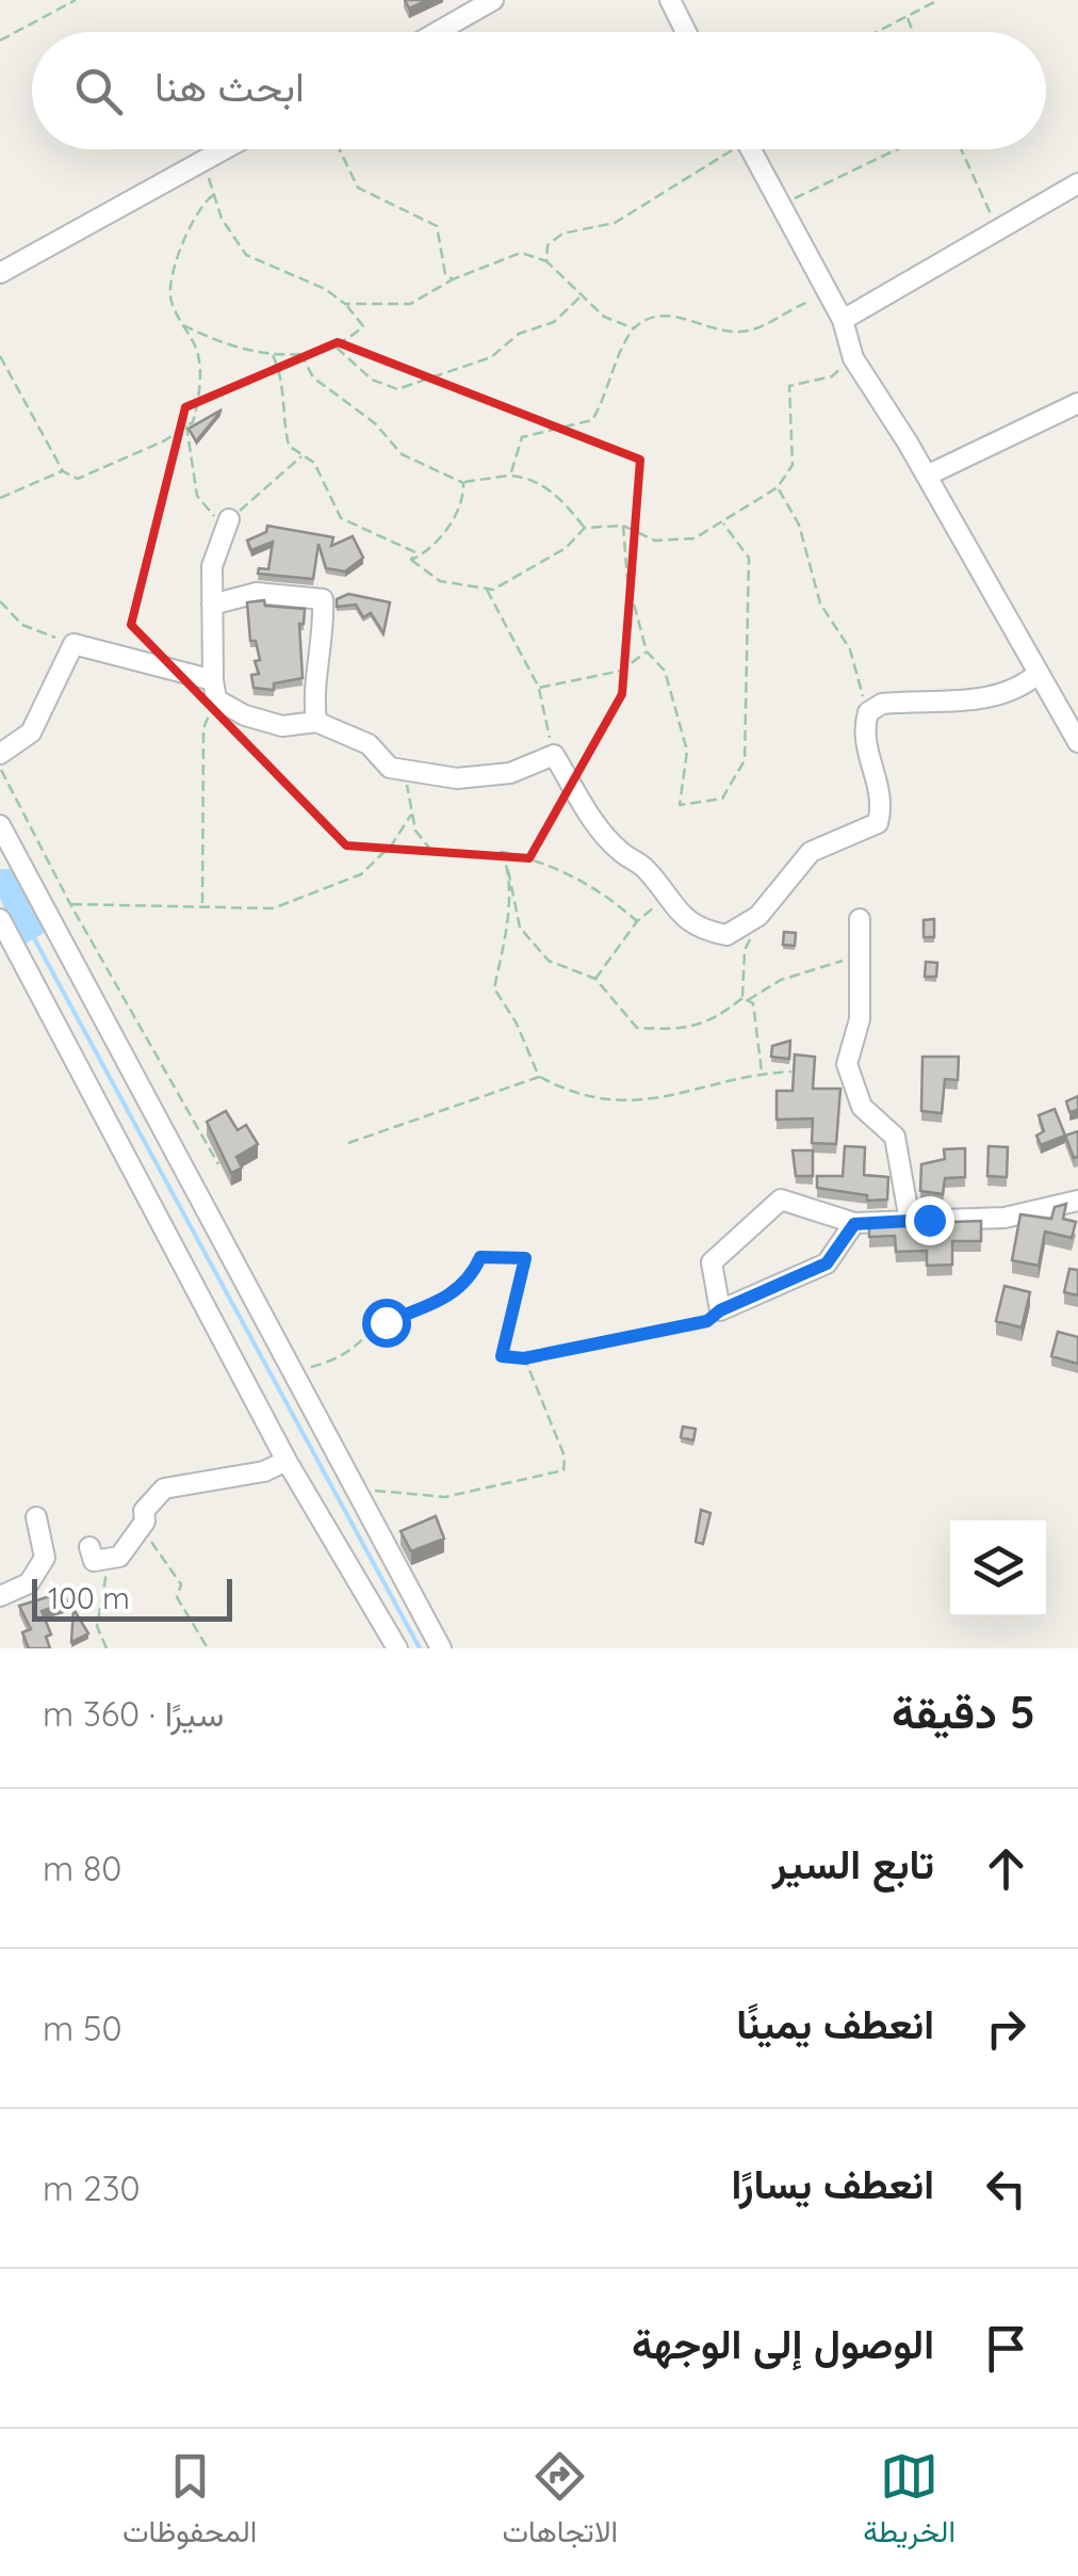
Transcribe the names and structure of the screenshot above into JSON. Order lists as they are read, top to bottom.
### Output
{
  "scale_bar": "100 m",
  "page": {
    "search": "ابحث هنا",
    "scale": "100 m",
    "heading": ["5 دقيقة", "سيرًا · 360 m"],
    "list": [
      ["تابع السير", "80 m"],
      ["انعطف يمينًا", "50 m"],
      ["انعطف يسارًا", "230 m"],
      "الوصول إلى الوجهة"
    ],
    "nav": ["الخريطة", "الاتجاهات", "المحفوظات"]
  }
}
